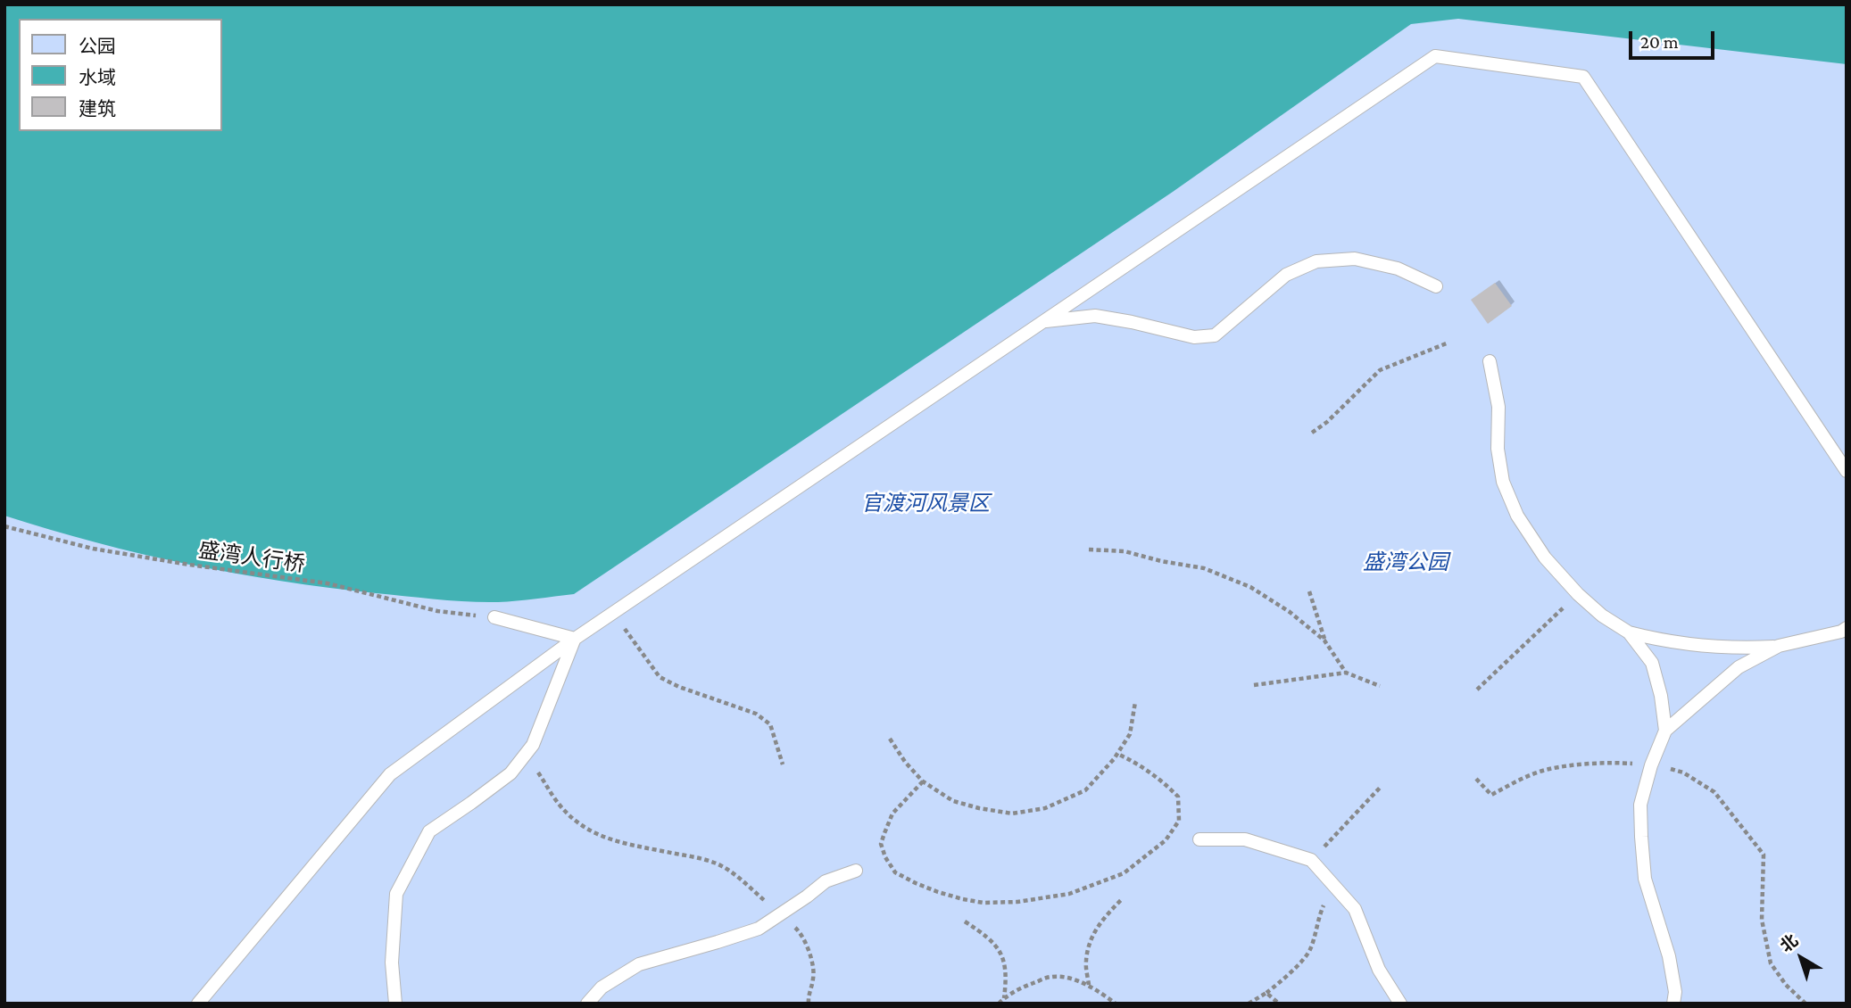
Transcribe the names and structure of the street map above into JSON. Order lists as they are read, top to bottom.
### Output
{
  "streets": {
    "path": ["盛湾人行桥"]
  },
  "parks": ["官渡河风景区", "盛湾公园"],
  "legend": ["公园", "水域", "建筑"],
  "scale_bar": "20 m",
  "north": "top left"
}
